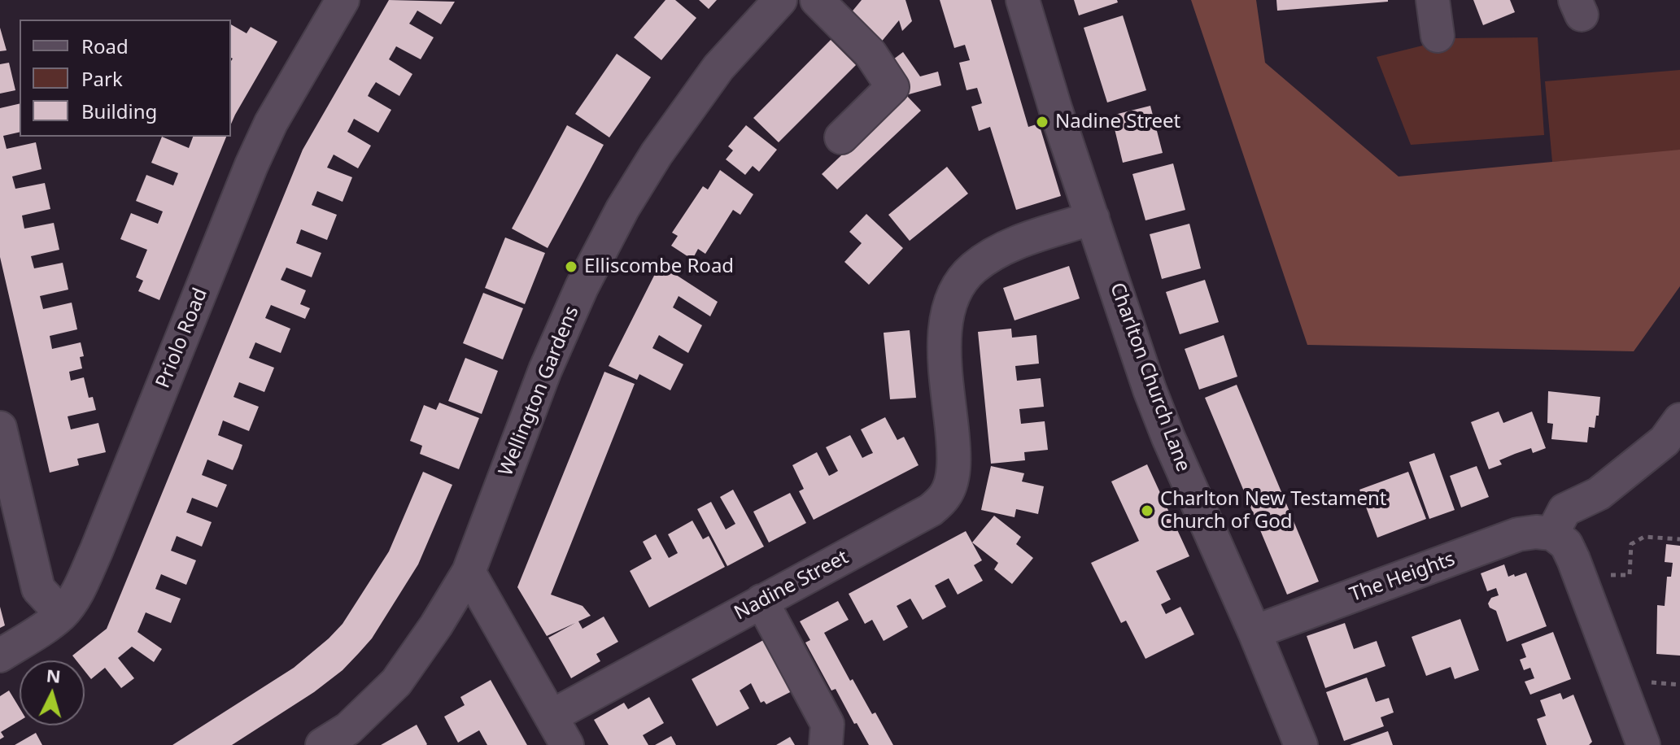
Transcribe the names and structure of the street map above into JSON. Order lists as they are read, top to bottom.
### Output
{
  "streets": {
    "street": [
      "Priolo Road",
      "Charlton Church Lane",
      "Wellington Gardens",
      "The Heights",
      "Nadine Street"
    ]
  },
  "crossings": [
    ["Charlton Church Lane", "The Heights"],
    ["Charlton Church Lane", "Nadine Street"]
  ],
  "places": ["Nadine Street", "Elliscombe Road", "Charlton New Testament Church of God"],
  "legend": ["Road", "Park", "Building"],
  "north": "top"
}
